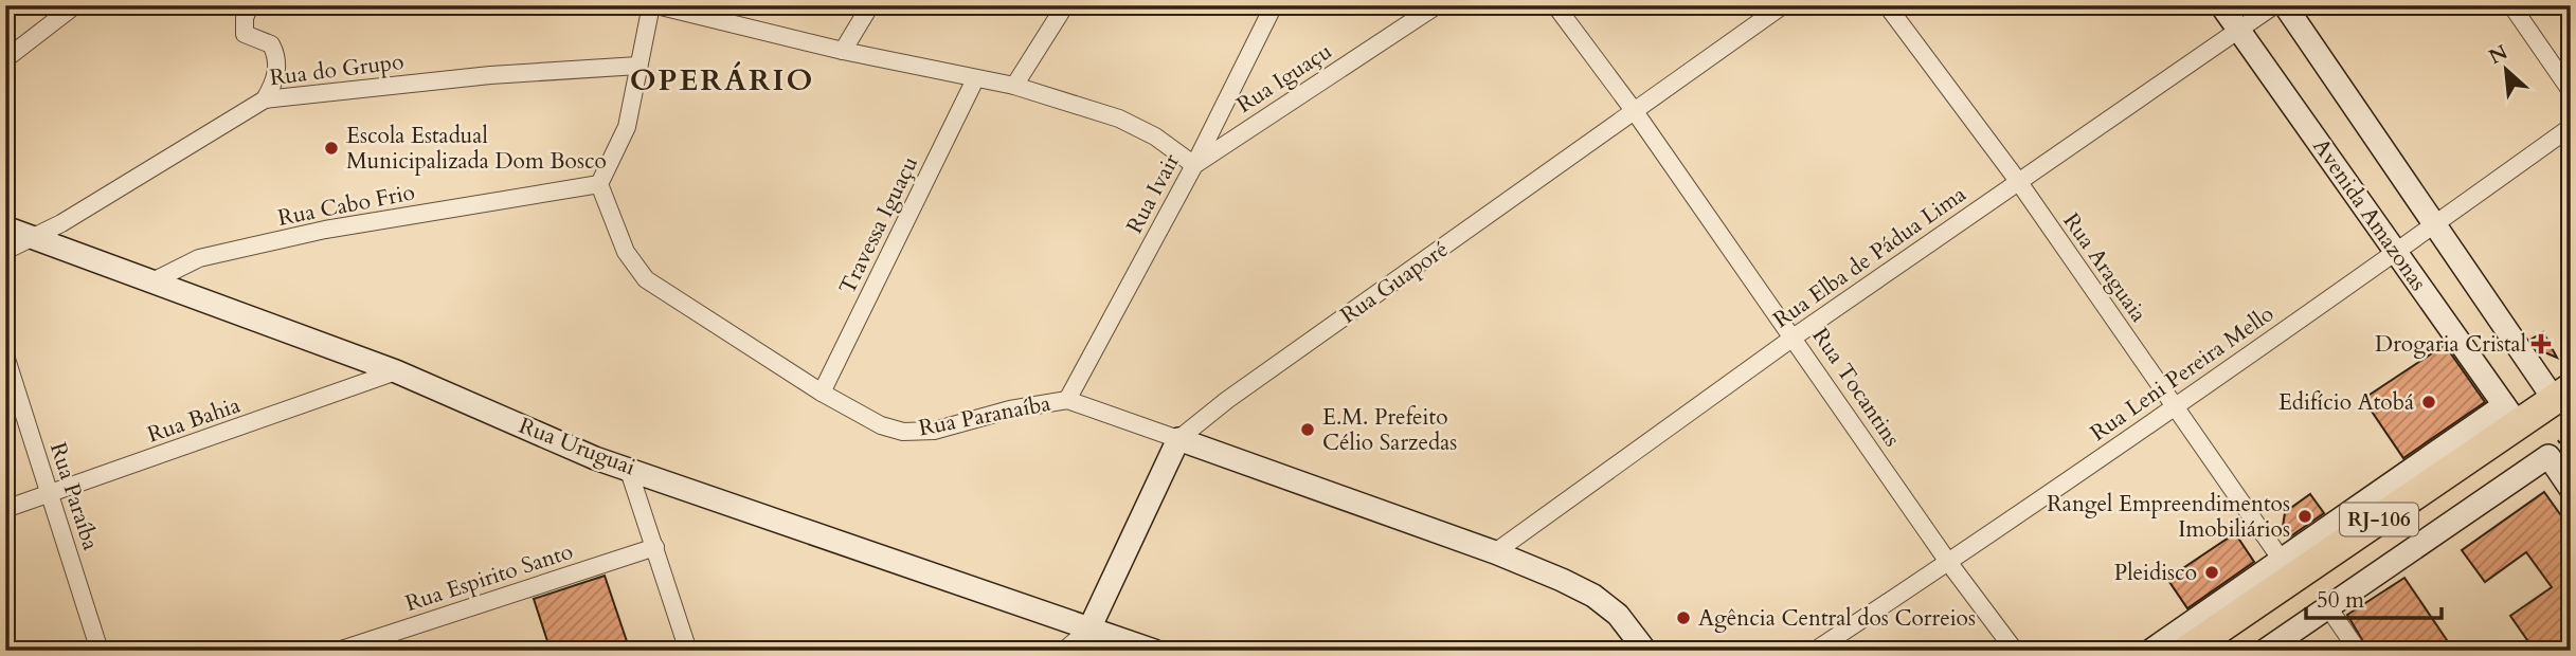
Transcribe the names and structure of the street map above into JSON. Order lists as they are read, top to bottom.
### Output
{
  "streets": {
    "highway": ["RJ-106"],
    "street": [
      "Rua do Grupo",
      "Rua Iguaçu",
      "Rua Ivair",
      "Rua Cabo Frio",
      "Avenida Amazonas",
      "Travessa Iguaçu",
      "Rua Elba de Pádua Lima",
      "Rua Araguaia",
      "Rua Guaporé",
      "Rua Leni Pereira Mello",
      "Rua Tocantins",
      "Rua Paranaíba",
      "Rua Bahia",
      "Rua Uruguai",
      "Rua Paraíba",
      "Rua Espirito Santo"
    ]
  },
  "crossings": [
    ["Rua do Grupo", "Rua Uruguai"],
    ["Rua Iguaçu", "Rua Ivair"],
    ["Rua Ivair", "Rua Paranaíba"],
    ["Rua Cabo Frio", "Rua Paranaíba"],
    ["Rua Cabo Frio", "Rua Uruguai"],
    ["Avenida Amazonas", "Rua Elba de Pádua Lima"],
    ["Avenida Amazonas", "Rua Leni Pereira Mello"],
    ["Avenida Amazonas", "RJ-106"],
    ["Travessa Iguaçu", "Rua Paranaíba"],
    ["Rua Elba de Pádua Lima", "Rua Araguaia"],
    ["Rua Elba de Pádua Lima", "Rua Tocantins"],
    ["Rua Elba de Pádua Lima", "Rua Paranaíba"],
    ["Rua Araguaia", "Rua Leni Pereira Mello"],
    ["Rua Guaporé", "Rua Tocantins"],
    ["Rua Guaporé", "Rua Paranaíba"],
    ["Rua Guaporé", "Rua Uruguai"],
    ["Rua Leni Pereira Mello", "Rua Tocantins"],
    ["Rua Bahia", "Rua Uruguai"],
    ["Rua Bahia", "Rua Paraíba"]
  ],
  "districts": ["OPERÁRIO"],
  "places": {
    "other": [
      "Escola Estadual Municipalizada Dom Bosco",
      "Edifício Atobá",
      "E.M. Prefeito Célio Sarzedas",
      "Rangel Empreendimentos Imobiliários",
      "Pleidisco",
      "Agência Central dos Correios"
    ],
    "health": ["Drogaria Cristal"]
  },
  "scale_bar": "50 m",
  "north": "top left"
}
